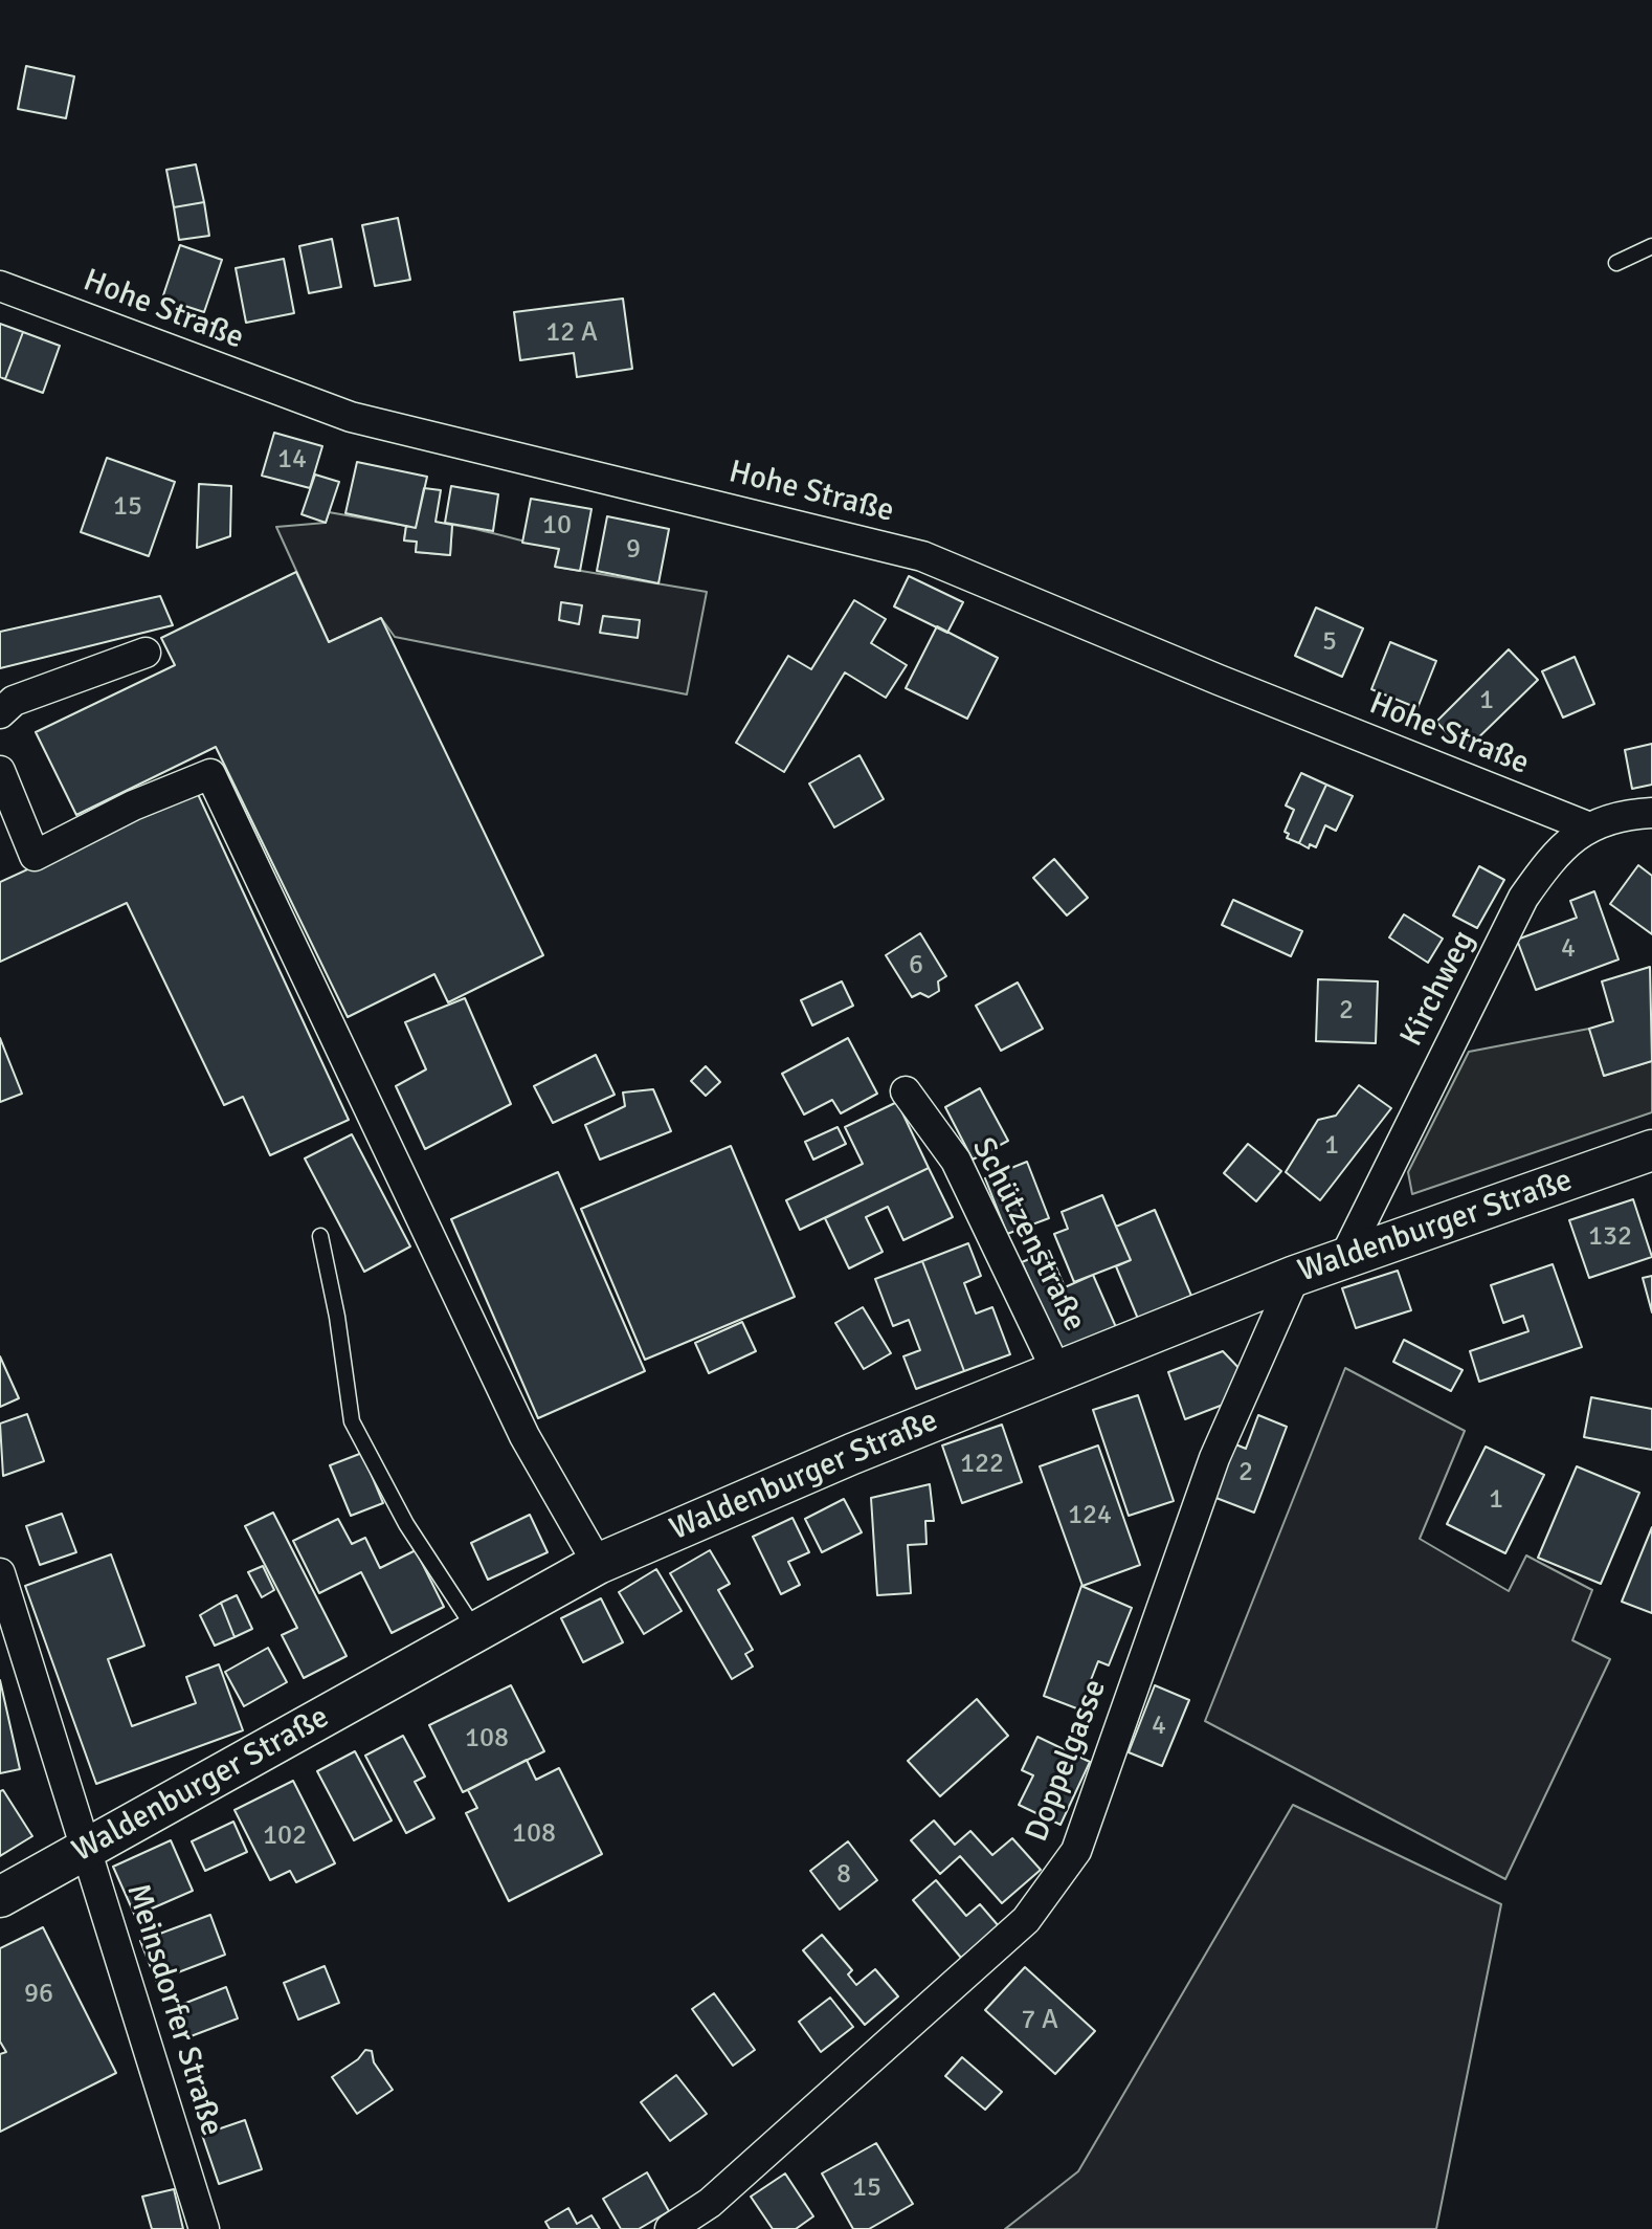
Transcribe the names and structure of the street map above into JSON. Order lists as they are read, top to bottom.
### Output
{
  "streets": {
    "main road": ["Waldenburger Straße"],
    "street": [
      "Hohe Straße",
      "Kirchweg",
      "Schützenstraße",
      "Doppelgasse",
      "Meinsdorfer Straße"
    ]
  },
  "crossings": [
    ["Hohe Straße", "Kirchweg"],
    ["Kirchweg", "Waldenburger Straße"],
    ["Waldenburger Straße", "Schützenstraße"],
    ["Waldenburger Straße", "Doppelgasse"],
    ["Waldenburger Straße", "Meinsdorfer Straße"]
  ],
  "house_numbers": [
    "12 A",
    "14",
    "15",
    "10",
    "9",
    "5",
    "1",
    "4",
    "6",
    "2",
    "1",
    "132",
    "122",
    "2",
    "1",
    "124",
    "4",
    "108",
    "108",
    "102",
    "8",
    "96",
    "7 A",
    "15"
  ]
}
